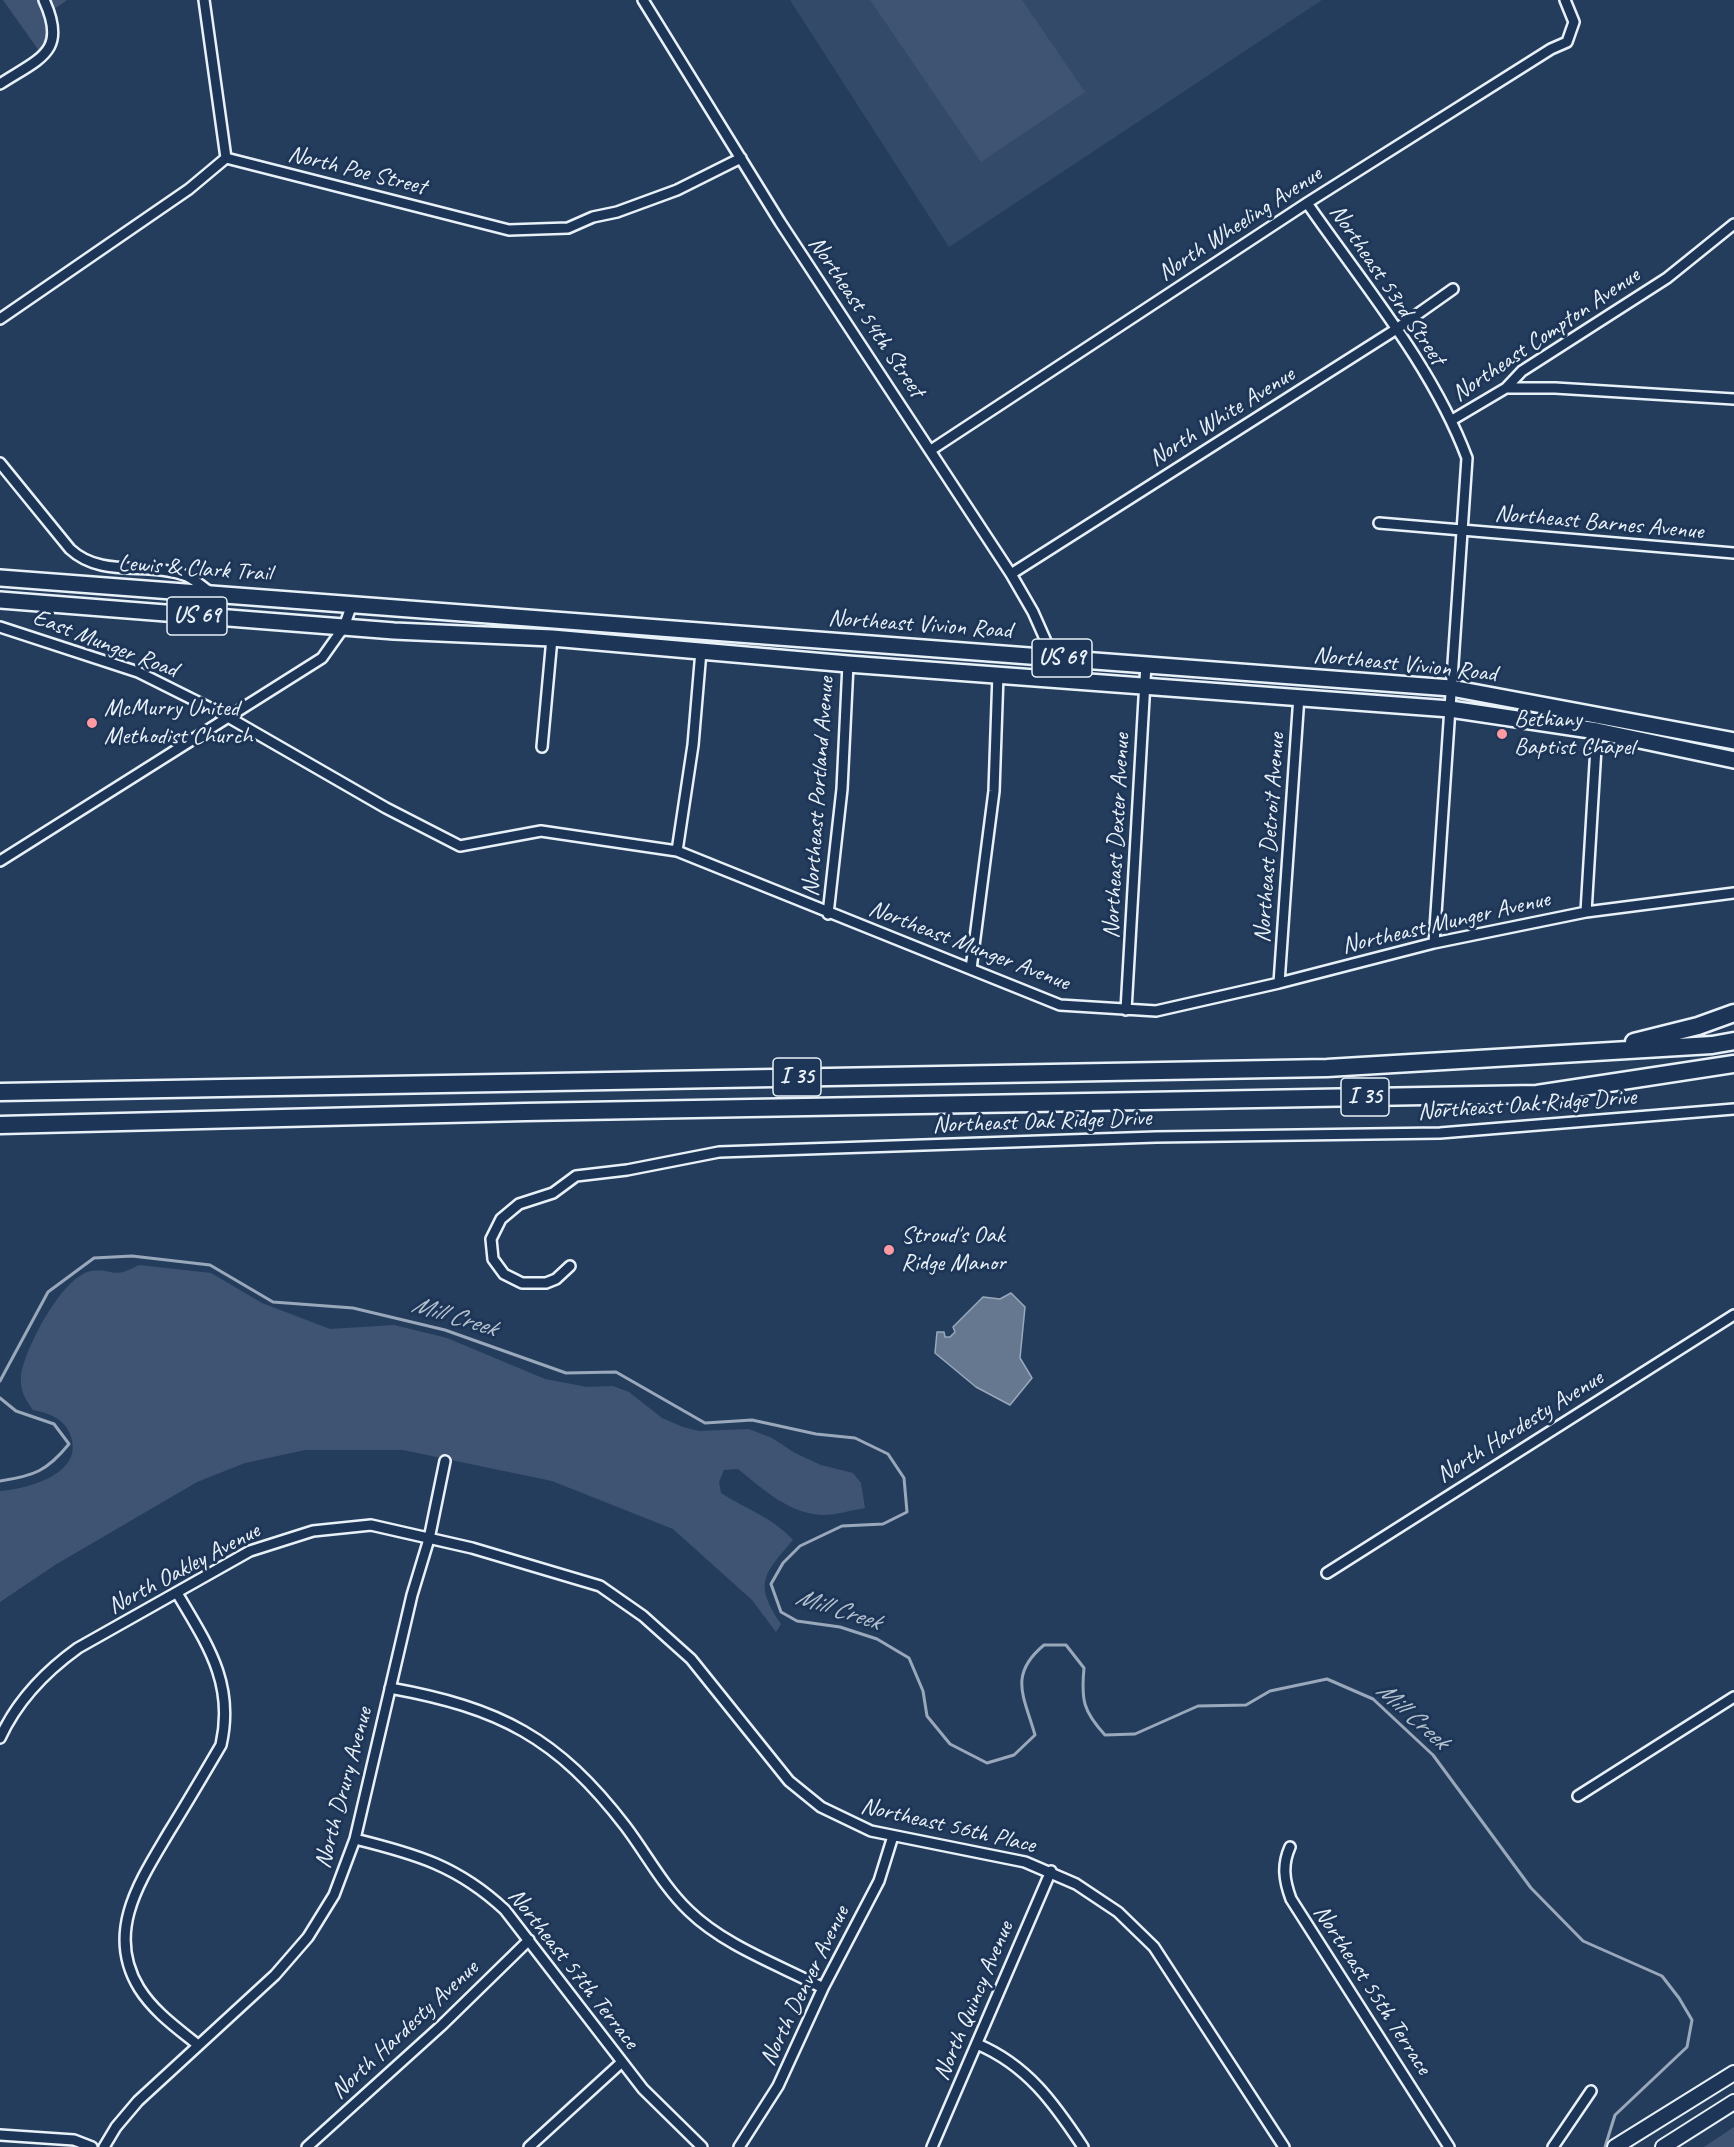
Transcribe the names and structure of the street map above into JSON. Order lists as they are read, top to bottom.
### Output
{
  "streets": {
    "highway": ["I 35"],
    "main road": ["Lewis & Clark Trail", "US 69", "Northeast Vivion Road"],
    "street": [
      "North Poe Street",
      "North Wheeling Avenue",
      "Northeast 53rd Street",
      "Northeast 54th Street",
      "Northeast Compton Avenue",
      "North White Avenue",
      "Northeast Barnes Avenue",
      "East Munger Road",
      "Northeast Portland Avenue",
      "Northeast Dexter Avenue",
      "Northeast Detroit Avenue",
      "Northeast Munger Avenue",
      "Northeast Oak Ridge Drive",
      "North Hardesty Avenue",
      "North Oakley Avenue",
      "North Drury Avenue",
      "Northeast 56th Place",
      "Northeast 57th Terrace",
      "North Denver Avenue",
      "Northeast 55th Terrace",
      "North Quincy Avenue"
    ]
  },
  "crossings": [
    ["North Poe Street", "Northeast 54th Street"],
    ["North Wheeling Avenue", "Northeast 53rd Street"],
    ["North Wheeling Avenue", "Northeast 54th Street"],
    ["Northeast 53rd Street", "Northeast Compton Avenue"],
    ["Northeast 53rd Street", "North White Avenue"],
    ["Northeast 54th Street", "North White Avenue"],
    ["Northeast 54th Street", "Northeast Vivion Road"],
    ["Northeast Compton Avenue", "Northeast Barnes Avenue"],
    ["Northeast Compton Avenue", "Northeast Vivion Road"],
    ["Northeast Compton Avenue", "Northeast Munger Avenue"],
    ["Lewis & Clark Trail", "Northeast Vivion Road"],
    ["Northeast Vivion Road", "Northeast Portland Avenue"],
    ["Northeast Vivion Road", "Northeast Dexter Avenue"],
    ["Northeast Vivion Road", "Northeast Detroit Avenue"],
    ["East Munger Road", "Northeast Munger Avenue"],
    ["Northeast Portland Avenue", "Northeast Munger Avenue"],
    ["Northeast Dexter Avenue", "Northeast Munger Avenue"],
    ["Northeast Detroit Avenue", "Northeast Munger Avenue"],
    ["North Hardesty Avenue", "Northeast 57th Terrace"],
    ["North Oakley Avenue", "North Drury Avenue"],
    ["North Oakley Avenue", "Northeast 56th Place"],
    ["North Drury Avenue", "Northeast 56th Place"],
    ["North Drury Avenue", "Northeast 57th Terrace"],
    ["Northeast 56th Place", "North Denver Avenue"],
    ["Northeast 56th Place", "North Quincy Avenue"]
  ],
  "water": ["Mill Creek"],
  "places": ["McMurry United Methodist Church", "Bethany Baptist Chapel", "Stroud's Oak Ridge Manor"]
}
